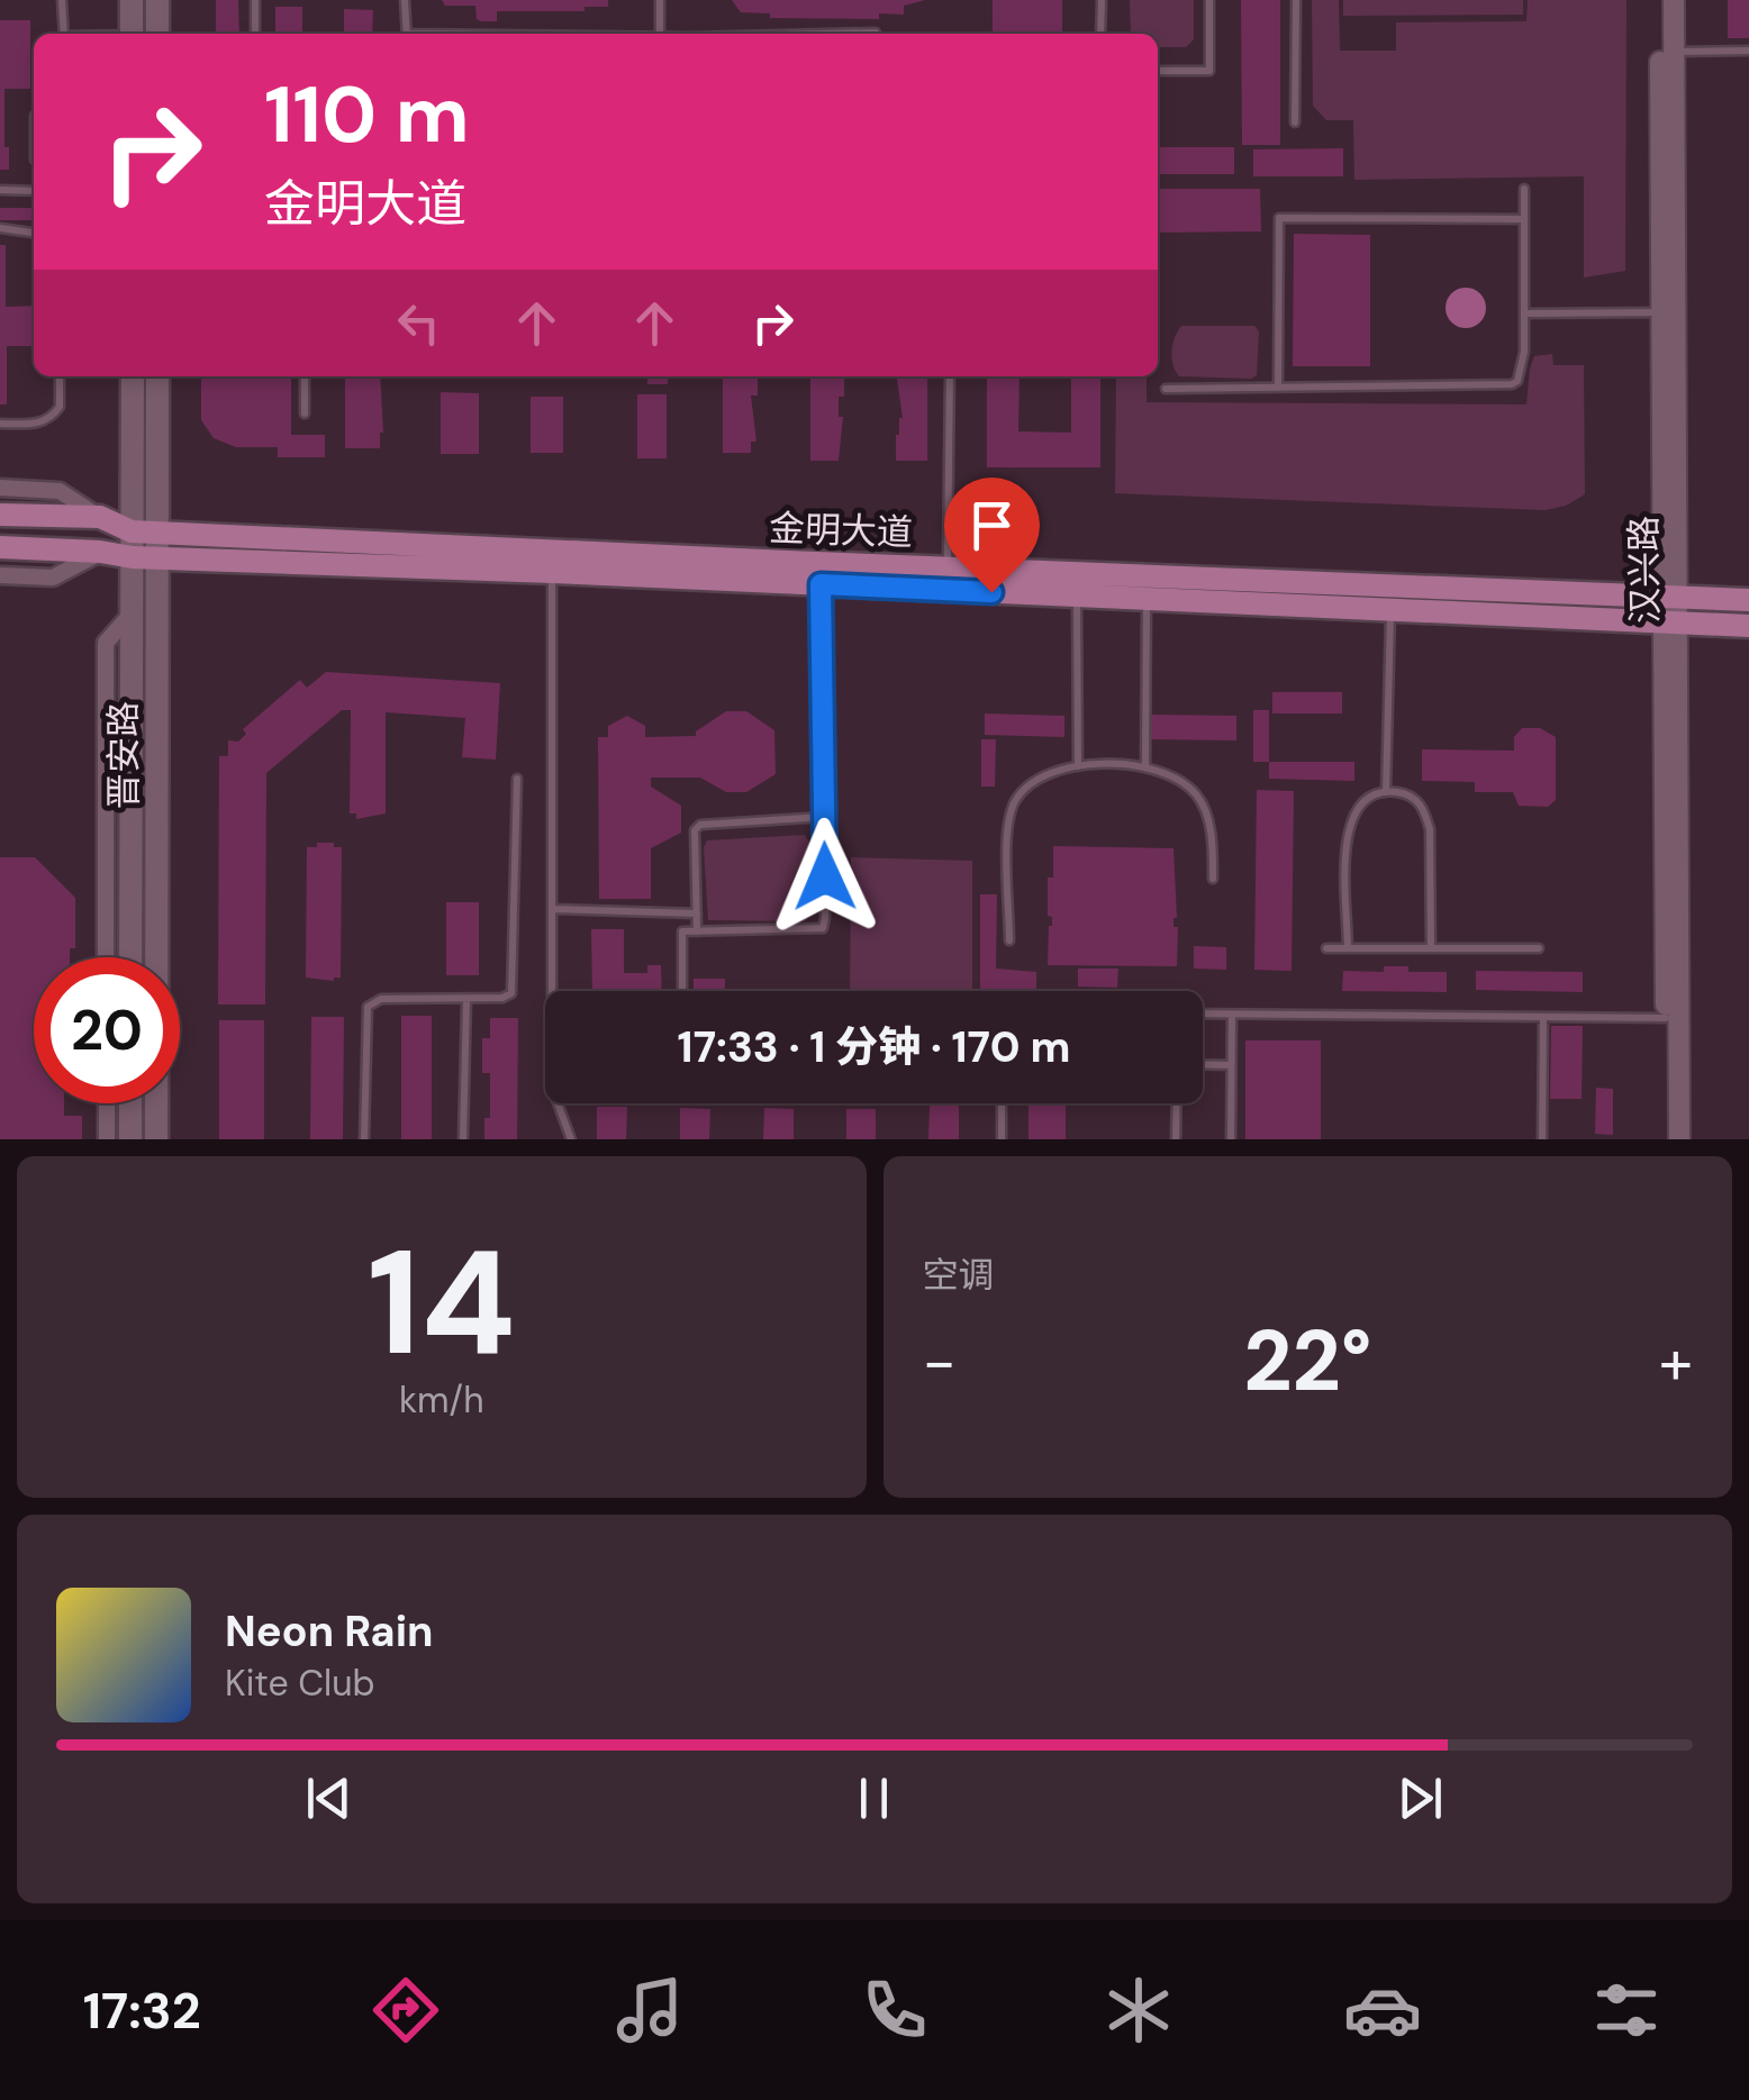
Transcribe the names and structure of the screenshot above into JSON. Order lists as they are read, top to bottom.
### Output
{
  "streets": {
    "main road": ["金明大道", "晋安路"],
    "street": ["汉兴路"]
  },
  "crossings": [
    ["金明大道", "汉兴路"],
    ["金明大道", "晋安路"]
  ],
  "page": {
    "turn": ["110 m", "金明大道"],
    "limit": "20",
    "trip": "17:33 · 1 分钟 · 170 m",
    "tile": [
      ["14", "km/h"],
      "空调"
    ],
    "heat": ["−", "22°", "+"],
    "song": ["Neon Rain", "Kite Club"],
    "tabs": "17:32"
  }
}
